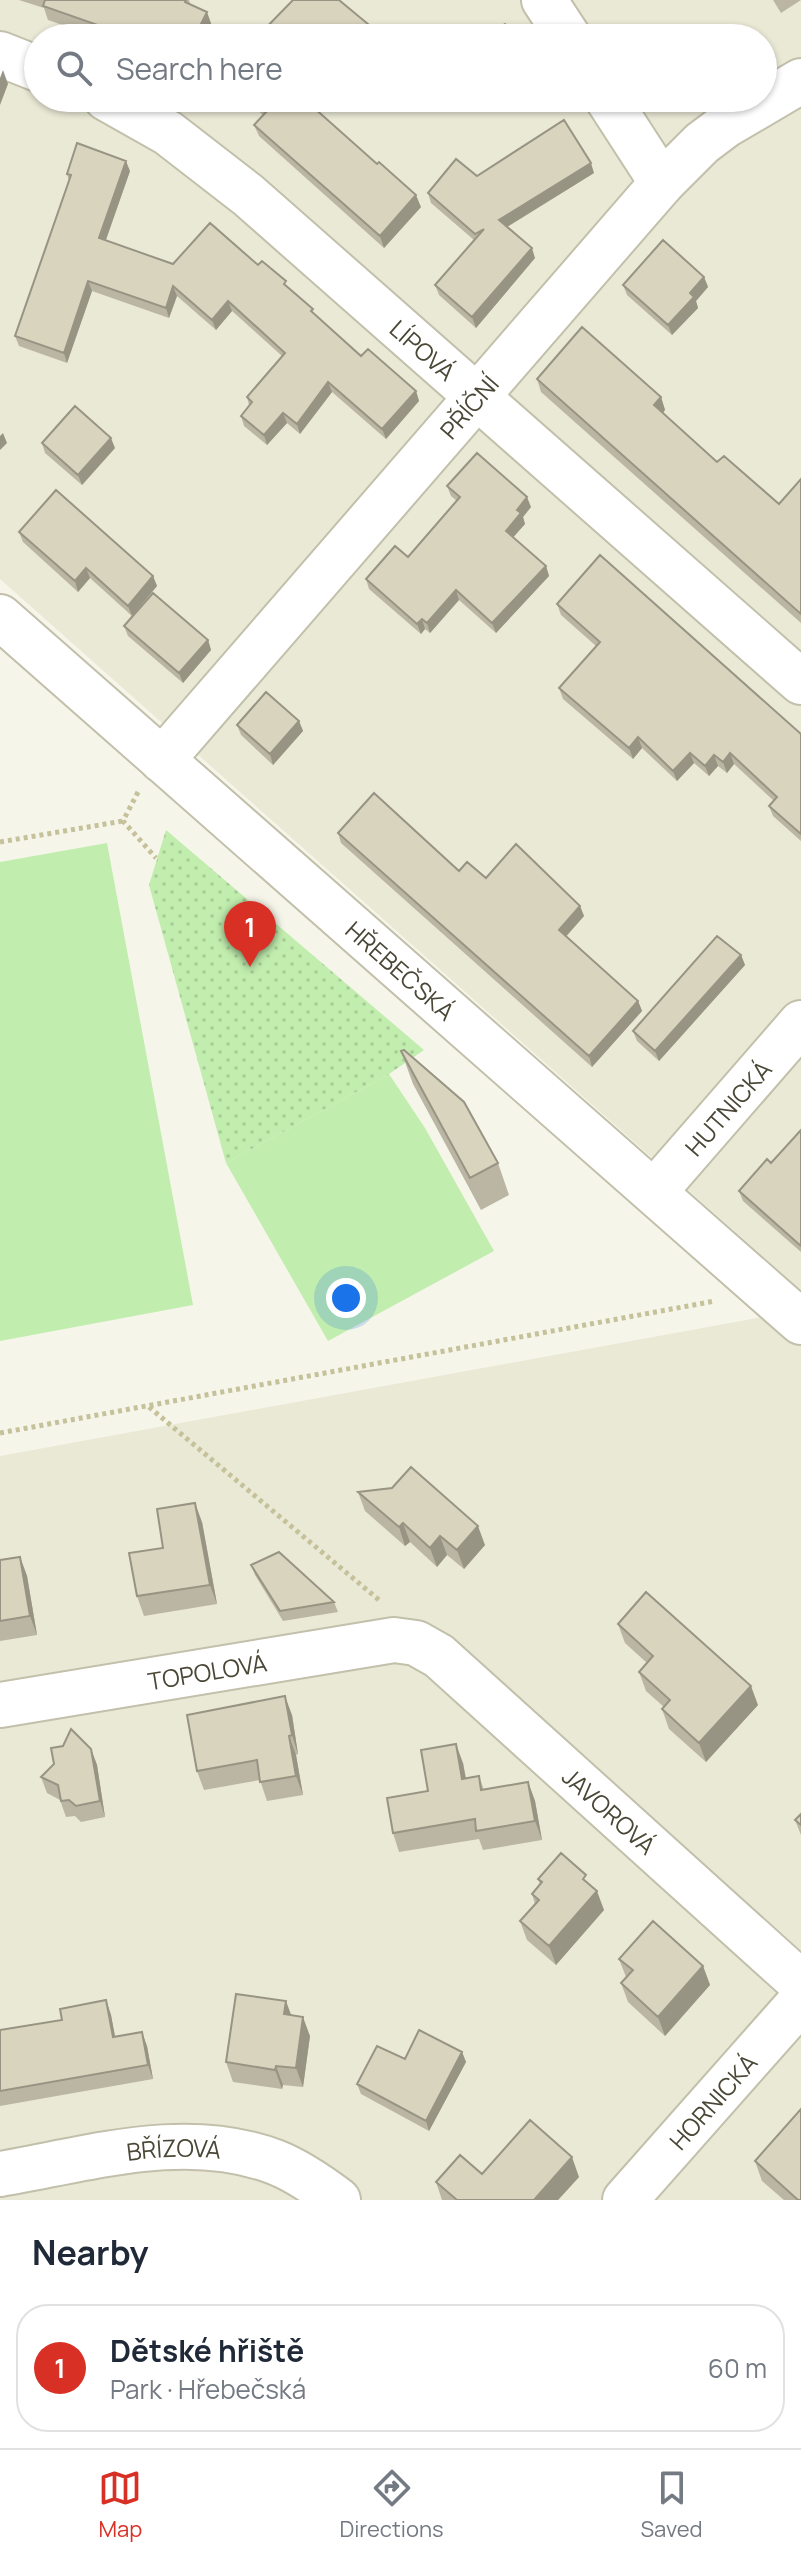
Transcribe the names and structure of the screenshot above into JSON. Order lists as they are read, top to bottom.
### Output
{
  "streets": {
    "street": [
      "LÍPOVÁ",
      "PŘÍČNÍ",
      "HŘEBEČSKÁ",
      "HUTNICKÁ",
      "TOPOLOVÁ",
      "JAVOROVÁ",
      "HORNICKÁ",
      "BŘÍZOVÁ"
    ]
  },
  "crossings": [
    ["LÍPOVÁ", "PŘÍČNÍ"],
    ["PŘÍČNÍ", "HŘEBEČSKÁ"],
    ["HŘEBEČSKÁ", "HUTNICKÁ"],
    ["TOPOLOVÁ", "JAVOROVÁ"]
  ],
  "page": {
    "search": "Search here",
    "pins": "1",
    "heading": "Nearby",
    "list": [
      {
        "mark": "1",
        "name": "Dětské hřiště",
        "note": "Park · Hřebečská",
        "value": "60 m"
      }
    ],
    "nav": ["Map", "Directions", "Saved"]
  }
}
